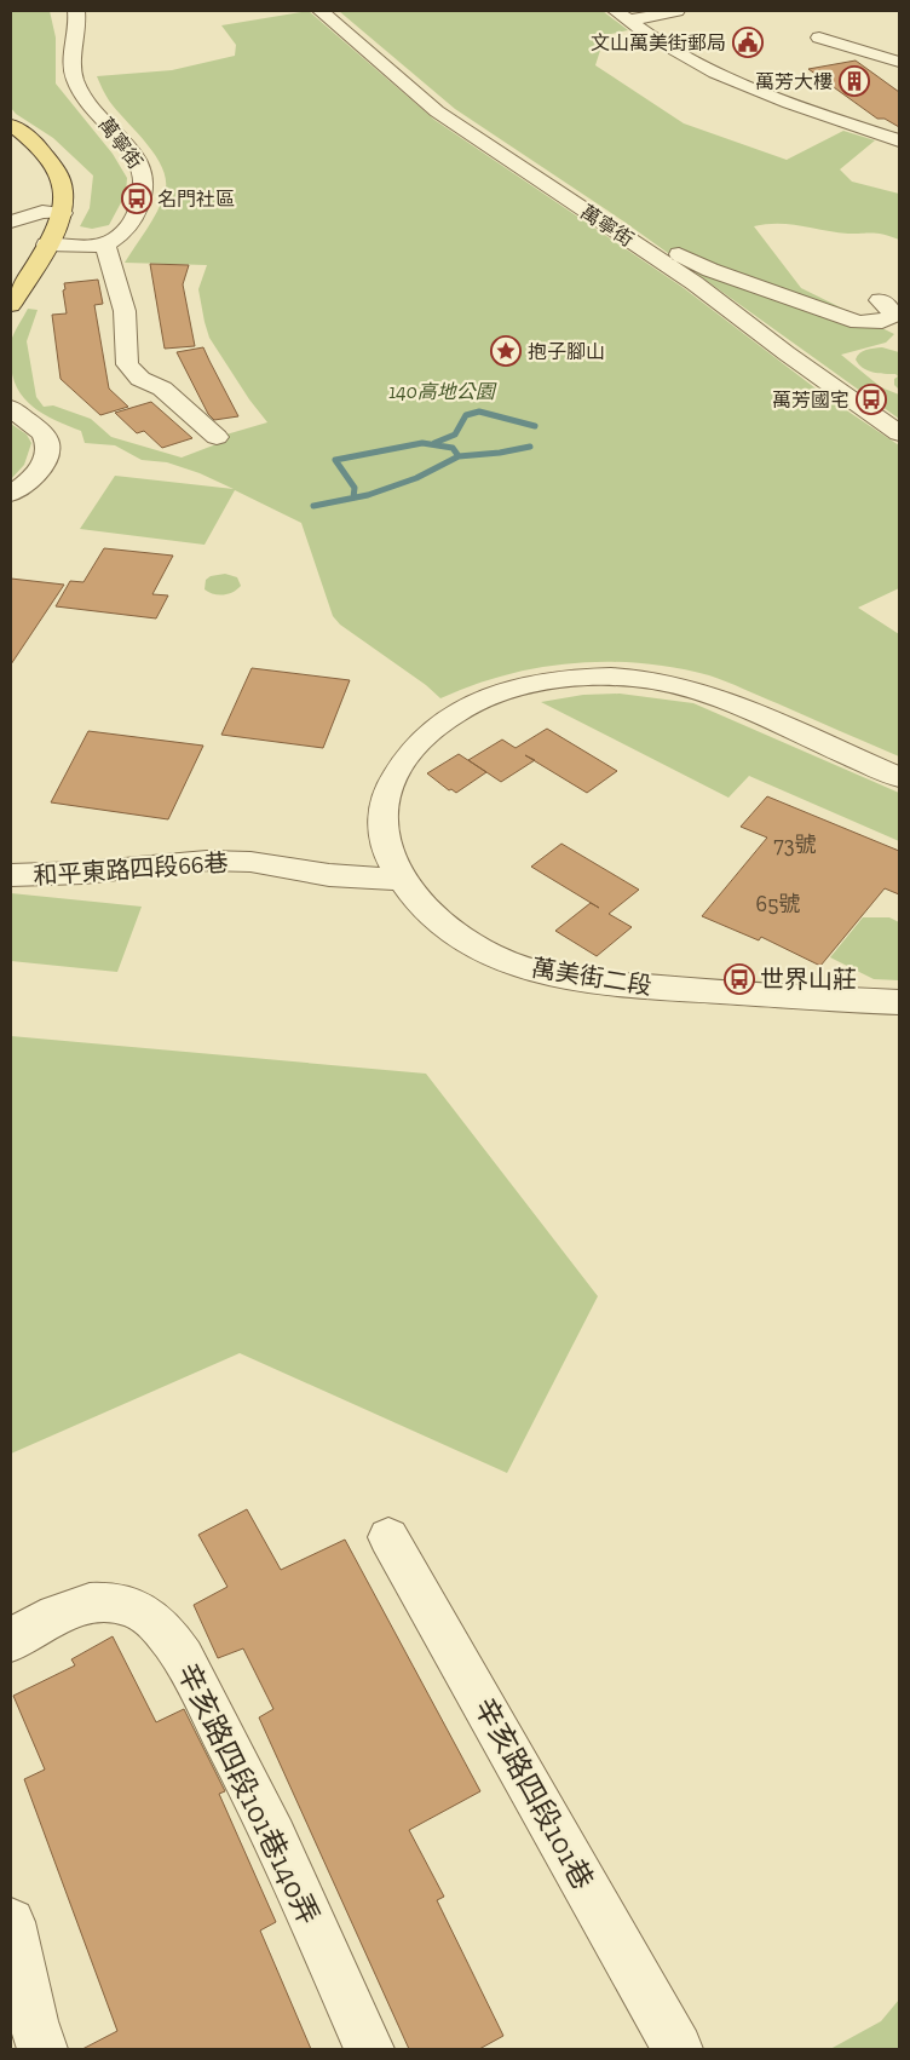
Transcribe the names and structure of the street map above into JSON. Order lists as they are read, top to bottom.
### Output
{
  "streets": {
    "street": [
      "萬寧街",
      "和平東路四段66巷",
      "萬美街二段",
      "辛亥路四段101巷140弄",
      "辛亥路四段101巷"
    ]
  },
  "crossings": [
    ["和平東路四段66巷", "萬美街二段"]
  ],
  "parks": ["140高地公園"],
  "places": {
    "public building": ["文山萬美街郵局"],
    "building": ["萬芳大樓"],
    "bus stop": ["名門社區", "萬芳國宅", "世界山莊"],
    "place": ["抱子腳山"]
  },
  "house_numbers": ["73號", "65號"]
}
